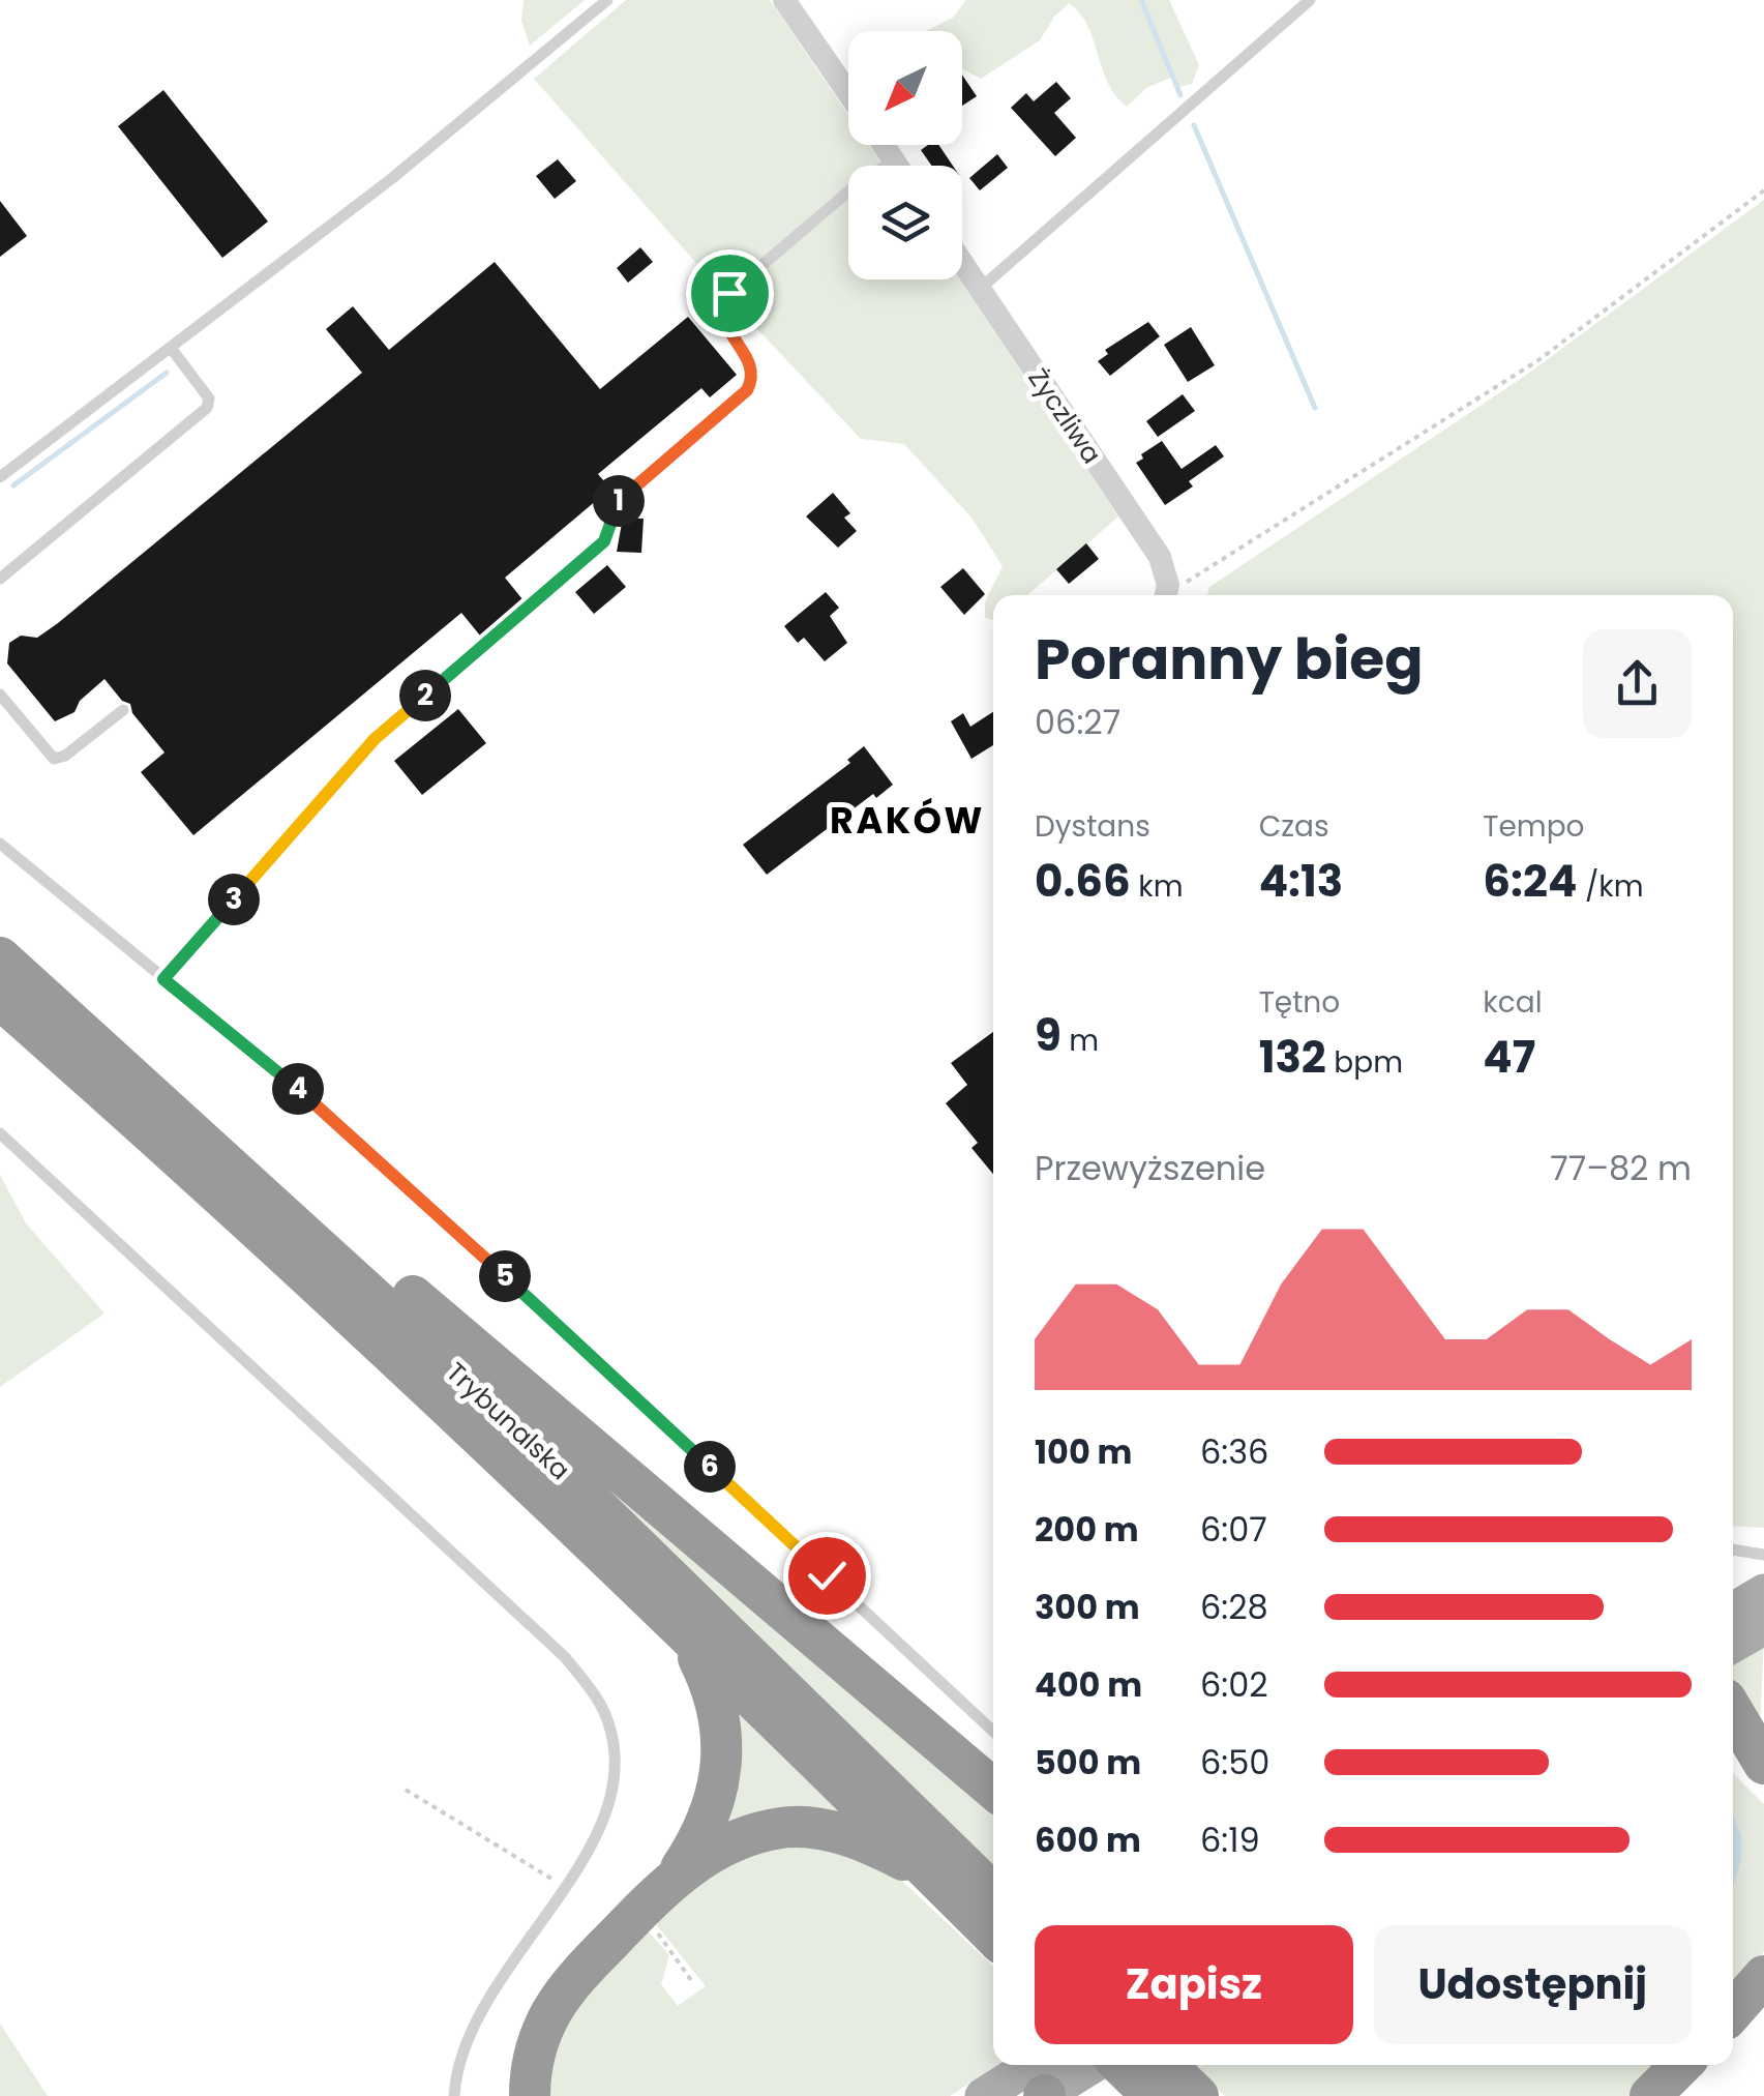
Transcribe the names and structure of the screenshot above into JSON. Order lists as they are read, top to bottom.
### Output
{
  "streets": {
    "highway": ["Trybunalska"],
    "street": ["Życzliwa"]
  },
  "districts": ["RAKÓW"],
  "north": "bottom left",
  "page": {
    "pins": [
      "1",
      "2",
      "3",
      "4",
      "5",
      "6"
    ],
    "heading": ["Poranny bieg", "06:27"],
    "stats": [
      ["Dystans", "0.66 km"],
      ["Czas", "4:13"],
      ["Tempo", "6:24 /km"],
      ["9 m"],
      ["Tętno", "132 bpm"],
      ["kcal", "47"]
    ],
    "chart": ["Przewyższenie", "77–82 m"],
    "list": [
      {
        "name": "100 m",
        "note": "6:36"
      },
      {
        "name": "200 m",
        "note": "6:07"
      },
      {
        "name": "300 m",
        "note": "6:28"
      },
      {
        "name": "400 m",
        "note": "6:02"
      },
      {
        "name": "500 m",
        "note": "6:50"
      },
      {
        "name": "600 m",
        "note": "6:19"
      }
    ],
    "buttons": ["Zapisz", "Udostępnij"]
  }
}
